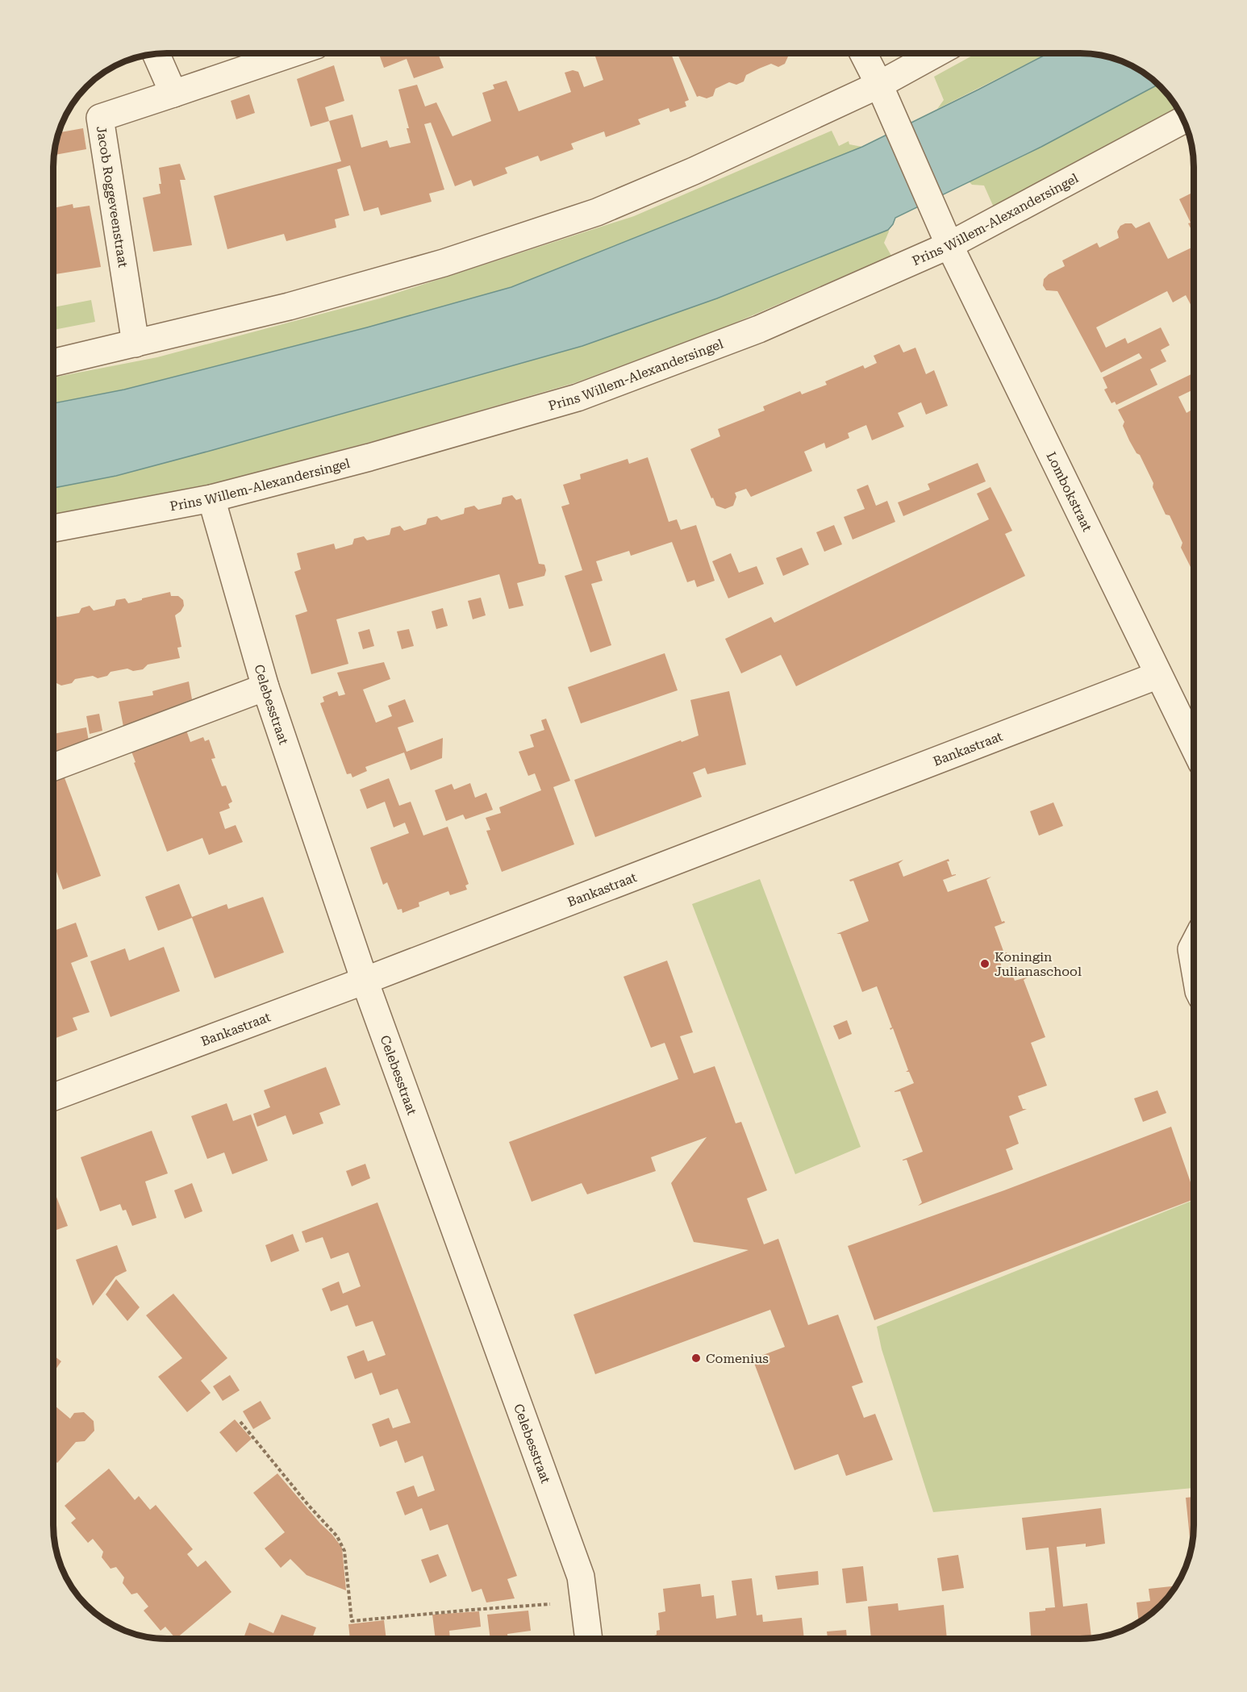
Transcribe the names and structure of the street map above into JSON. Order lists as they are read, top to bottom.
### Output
{
  "streets": {
    "street": [
      "Jacob Roggeveenstraat",
      "Prins Willem-Alexandersingel",
      "Lombokstraat",
      "Celebesstraat",
      "Bankastraat"
    ]
  },
  "crossings": [
    ["Prins Willem-Alexandersingel", "Lombokstraat"],
    ["Prins Willem-Alexandersingel", "Celebesstraat"],
    ["Lombokstraat", "Bankastraat"],
    ["Celebesstraat", "Bankastraat"]
  ],
  "places": ["Koningin Julianaschool", "Comenius"]
}
